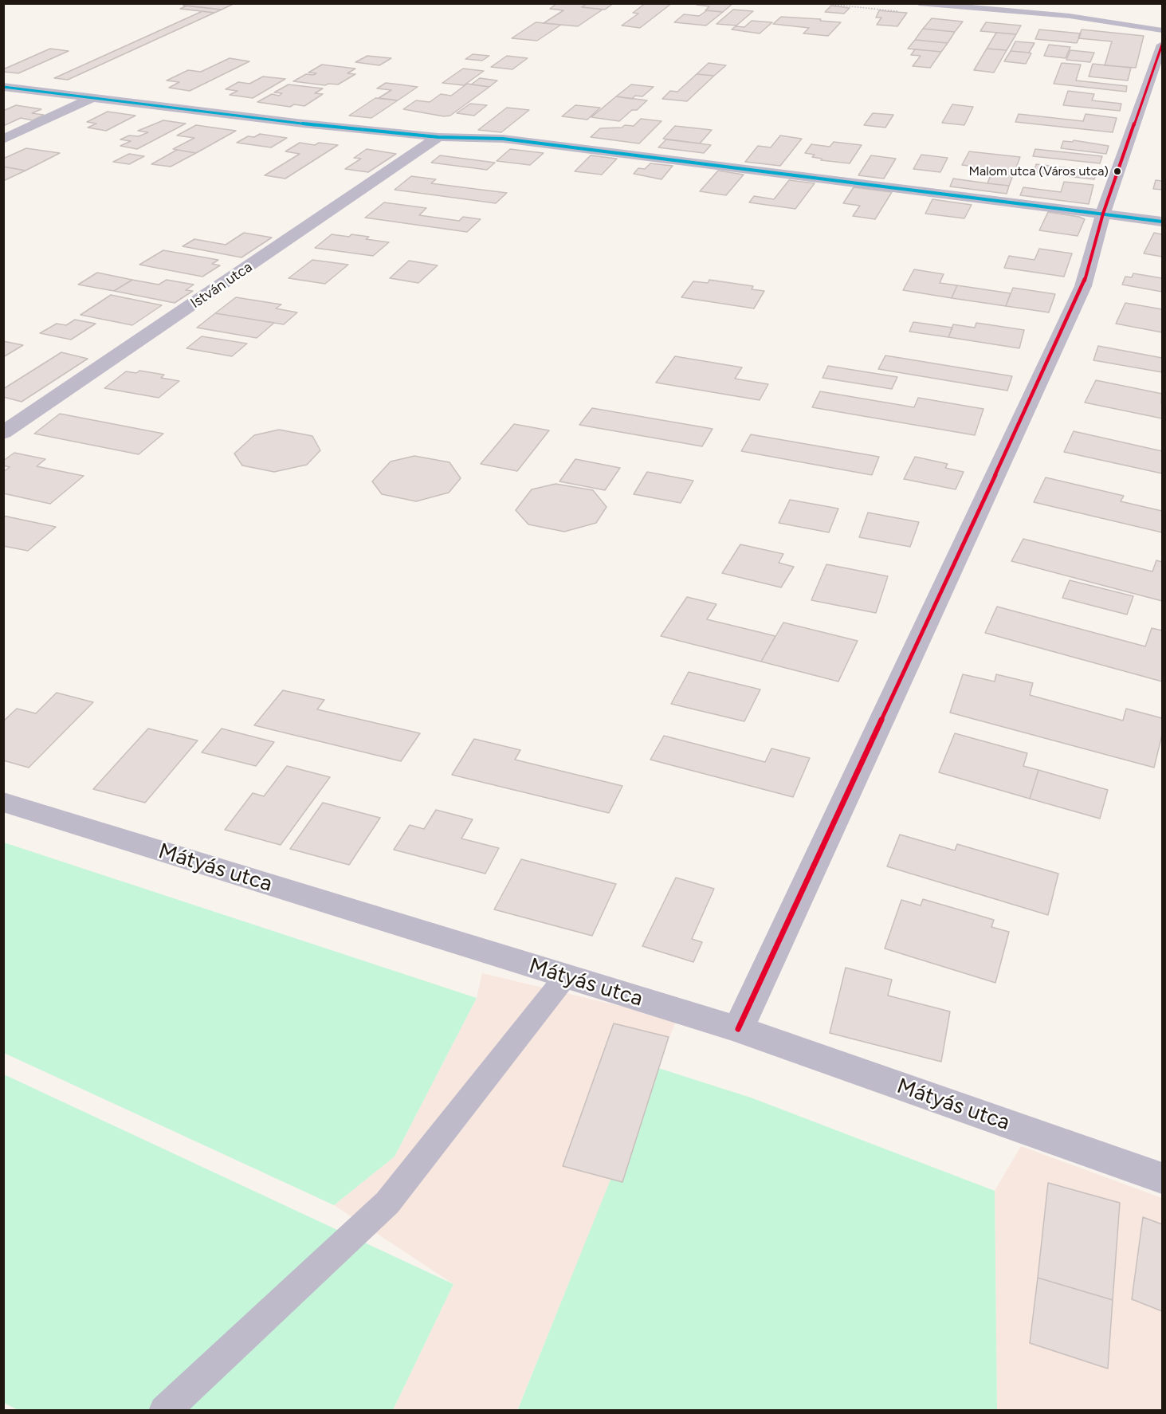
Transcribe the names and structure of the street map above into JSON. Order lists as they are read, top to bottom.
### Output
{
  "streets": {
    "street": ["István utca", "Mátyás utca"]
  },
  "places": ["Malom utca (Város utca)"]
}
